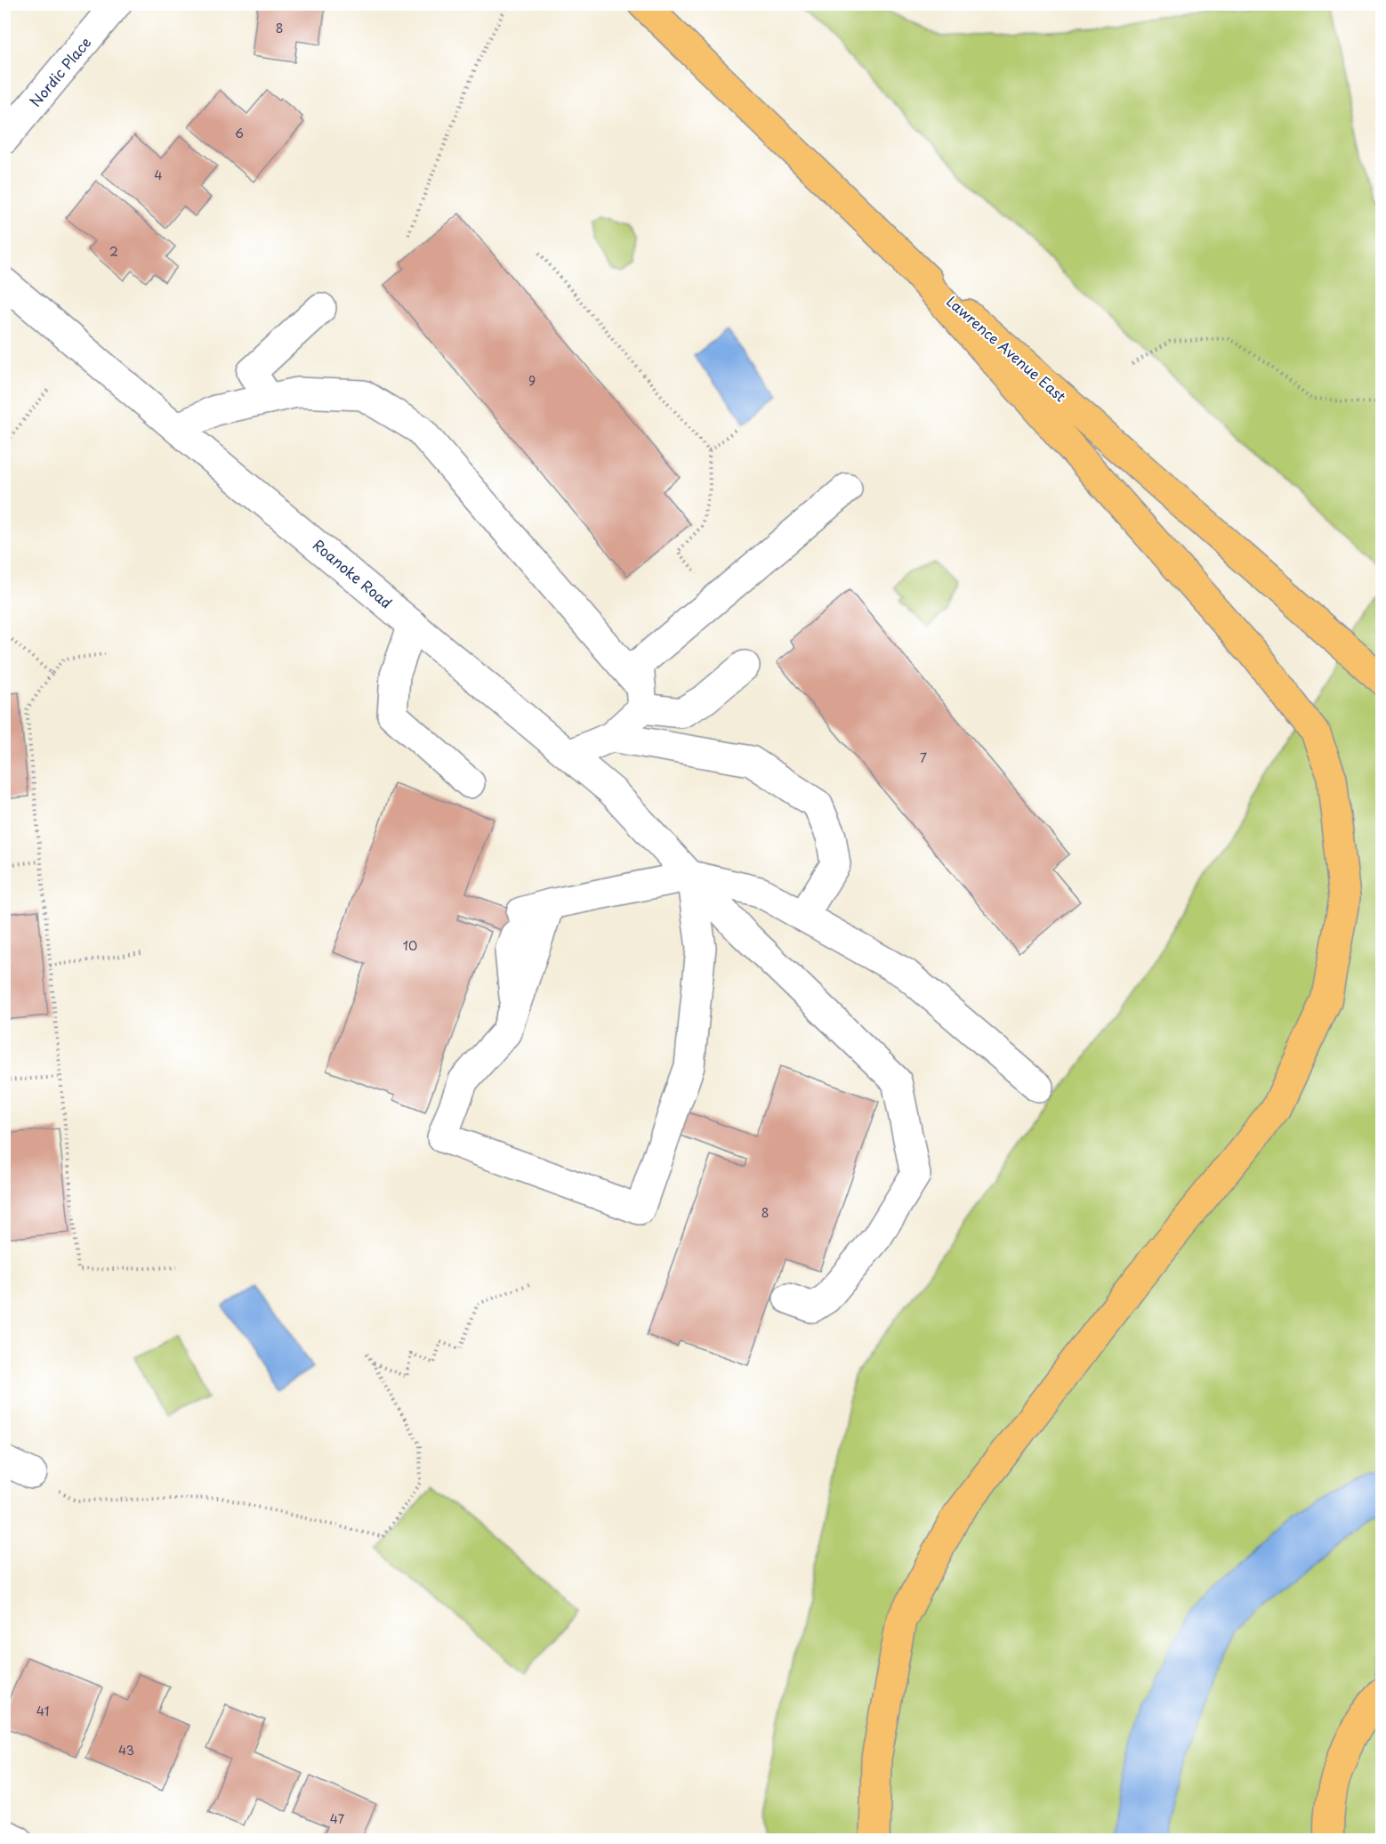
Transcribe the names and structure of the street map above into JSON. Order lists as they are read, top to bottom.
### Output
{
  "streets": {
    "main road": ["Lawrence Avenue East"],
    "street": ["Nordic Place", "Roanoke Road"]
  },
  "house_numbers": [
    "8",
    "6",
    "4",
    "2",
    "9",
    "7",
    "10",
    "8",
    "41",
    "43",
    "47"
  ]
}
